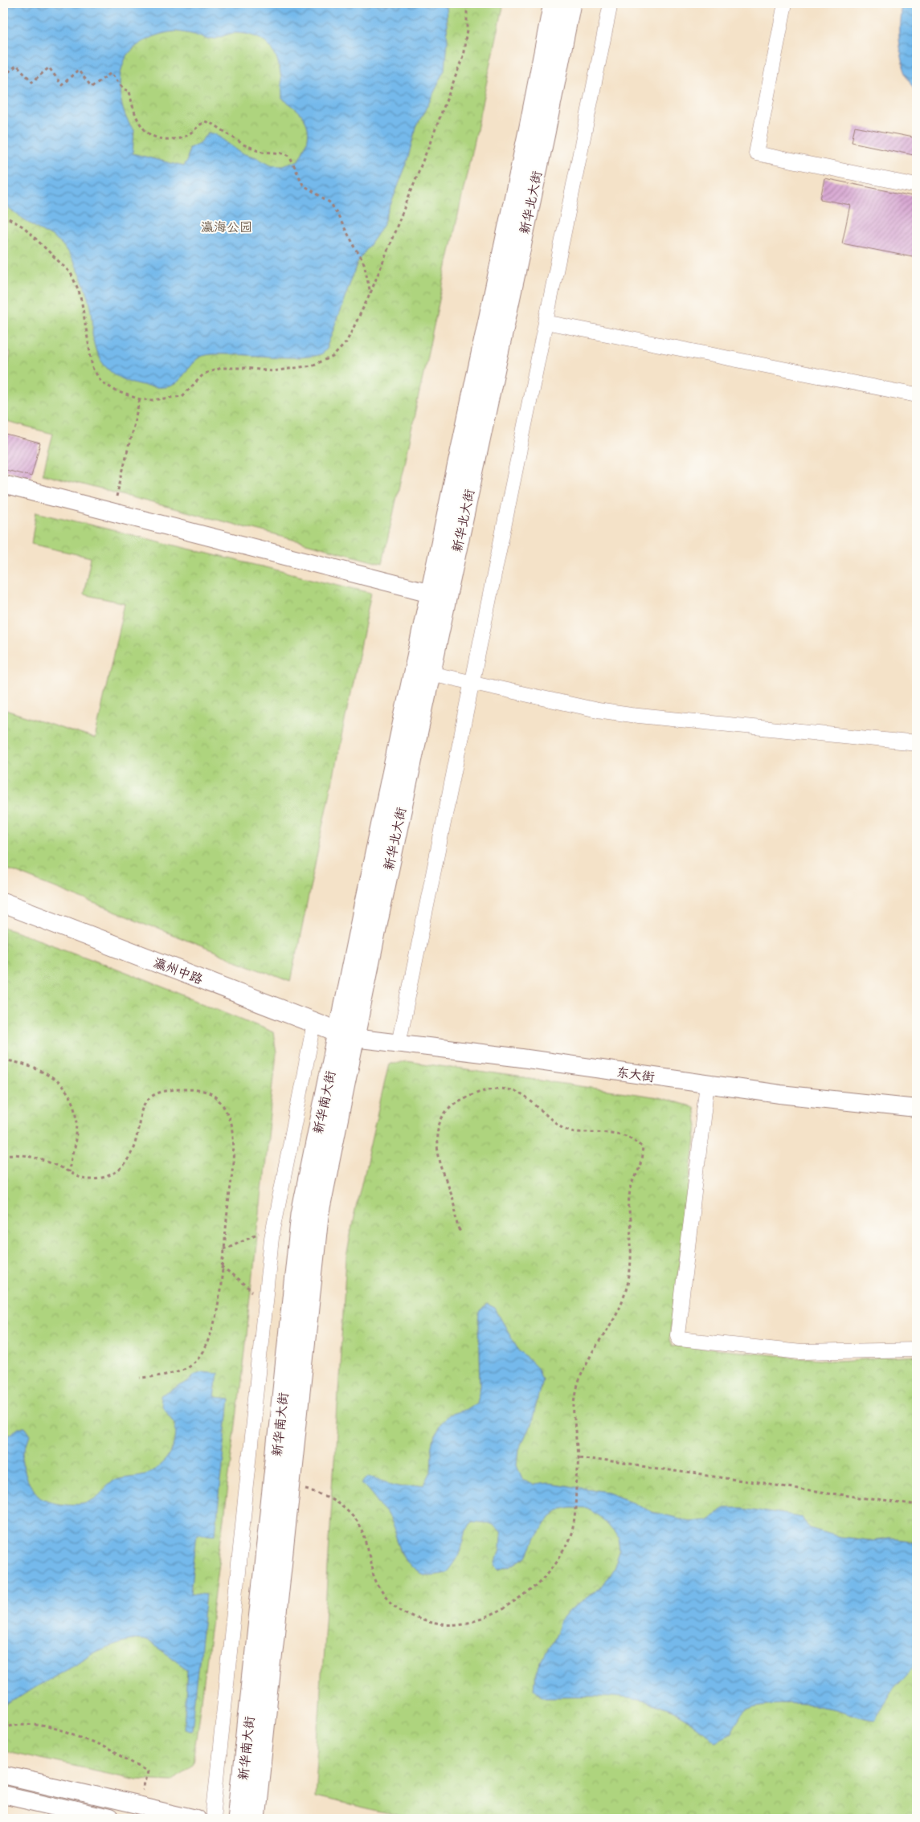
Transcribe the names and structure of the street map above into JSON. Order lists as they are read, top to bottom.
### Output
{
  "streets": {
    "main road": ["新华北大街", "瀛州中路", "新华南大街"],
    "street": ["东大街"]
  },
  "crossings": [
    ["新华北大街", "瀛州中路"],
    ["新华北大街", "东大街"],
    ["新华北大街", "新华南大街"],
    ["瀛州中路", "东大街"],
    ["瀛州中路", "新华南大街"],
    ["东大街", "新华南大街"]
  ],
  "parks": ["瀛海公园"]
}
